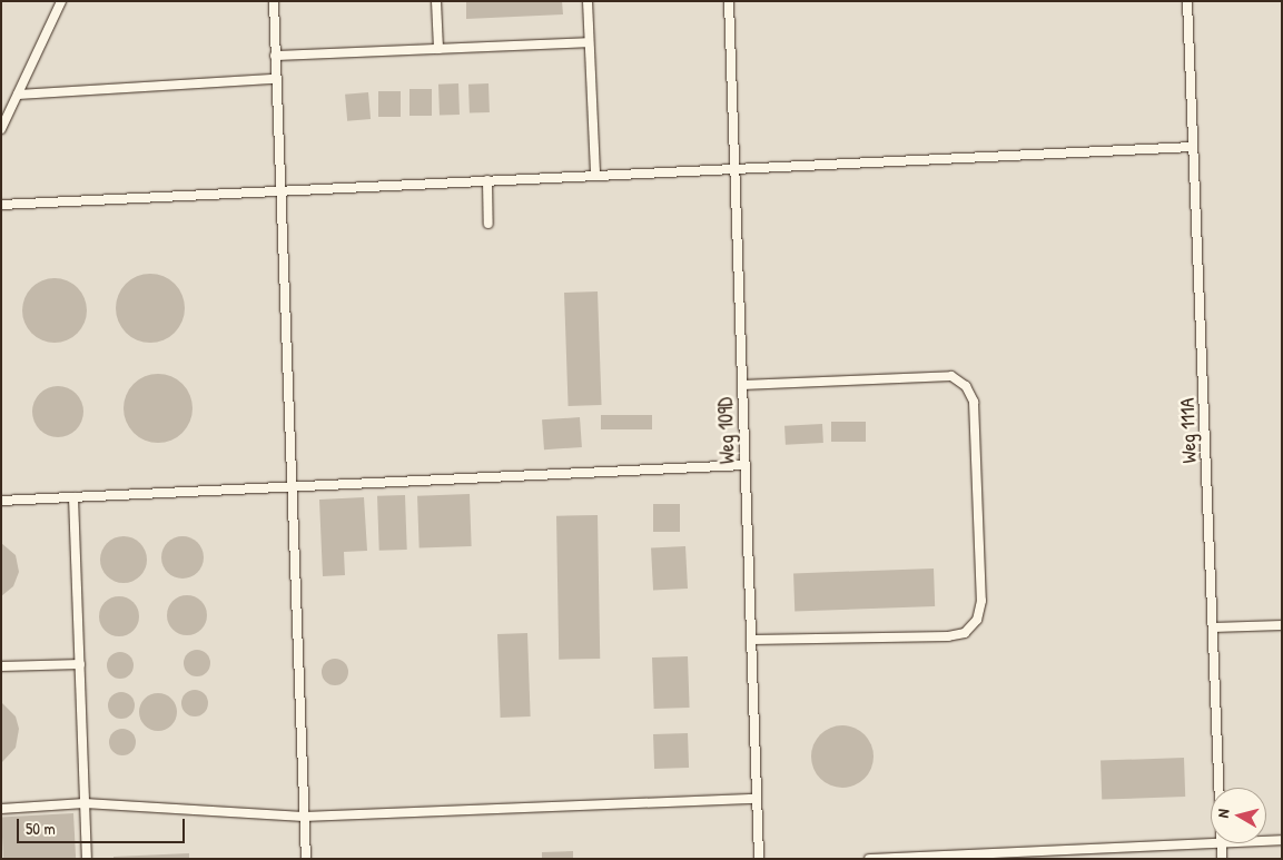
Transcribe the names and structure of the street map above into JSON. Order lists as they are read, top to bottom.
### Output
{
  "streets": {
    "lane": ["Weg 109D", "Weg 111A"]
  },
  "scale_bar": "50 m",
  "north": "left"
}
